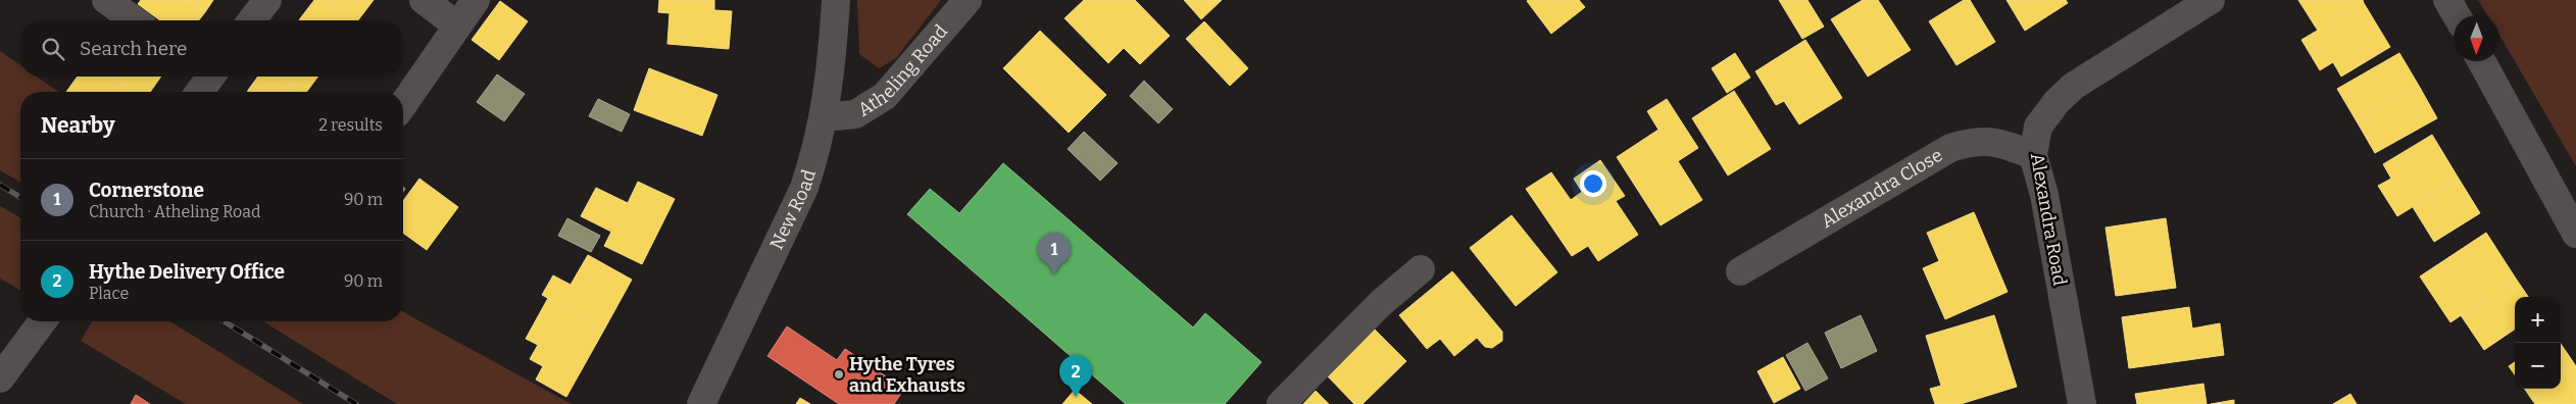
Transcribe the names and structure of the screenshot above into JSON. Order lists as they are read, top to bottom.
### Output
{
  "streets": {
    "street": [
      "Atheling Road",
      "Alexandra Close",
      "New Road",
      "Alexandra Road"
    ]
  },
  "crossings": [
    ["Atheling Road", "New Road"],
    ["Alexandra Close", "Alexandra Road"]
  ],
  "places": ["Hythe Tyres and Exhausts"],
  "north": "bottom",
  "page": {
    "search": "Search here",
    "heading": ["Nearby", "2 results"],
    "list": [
      {
        "mark": "1",
        "name": "Cornerstone",
        "note": "Church · Atheling Road",
        "value": "90 m"
      },
      {
        "mark": "2",
        "name": "Hythe Delivery Office",
        "note": "Place",
        "value": "90 m"
      }
    ],
    "pins": ["1", "2"],
    "map_buttons": ["+", "−"]
  }
}
